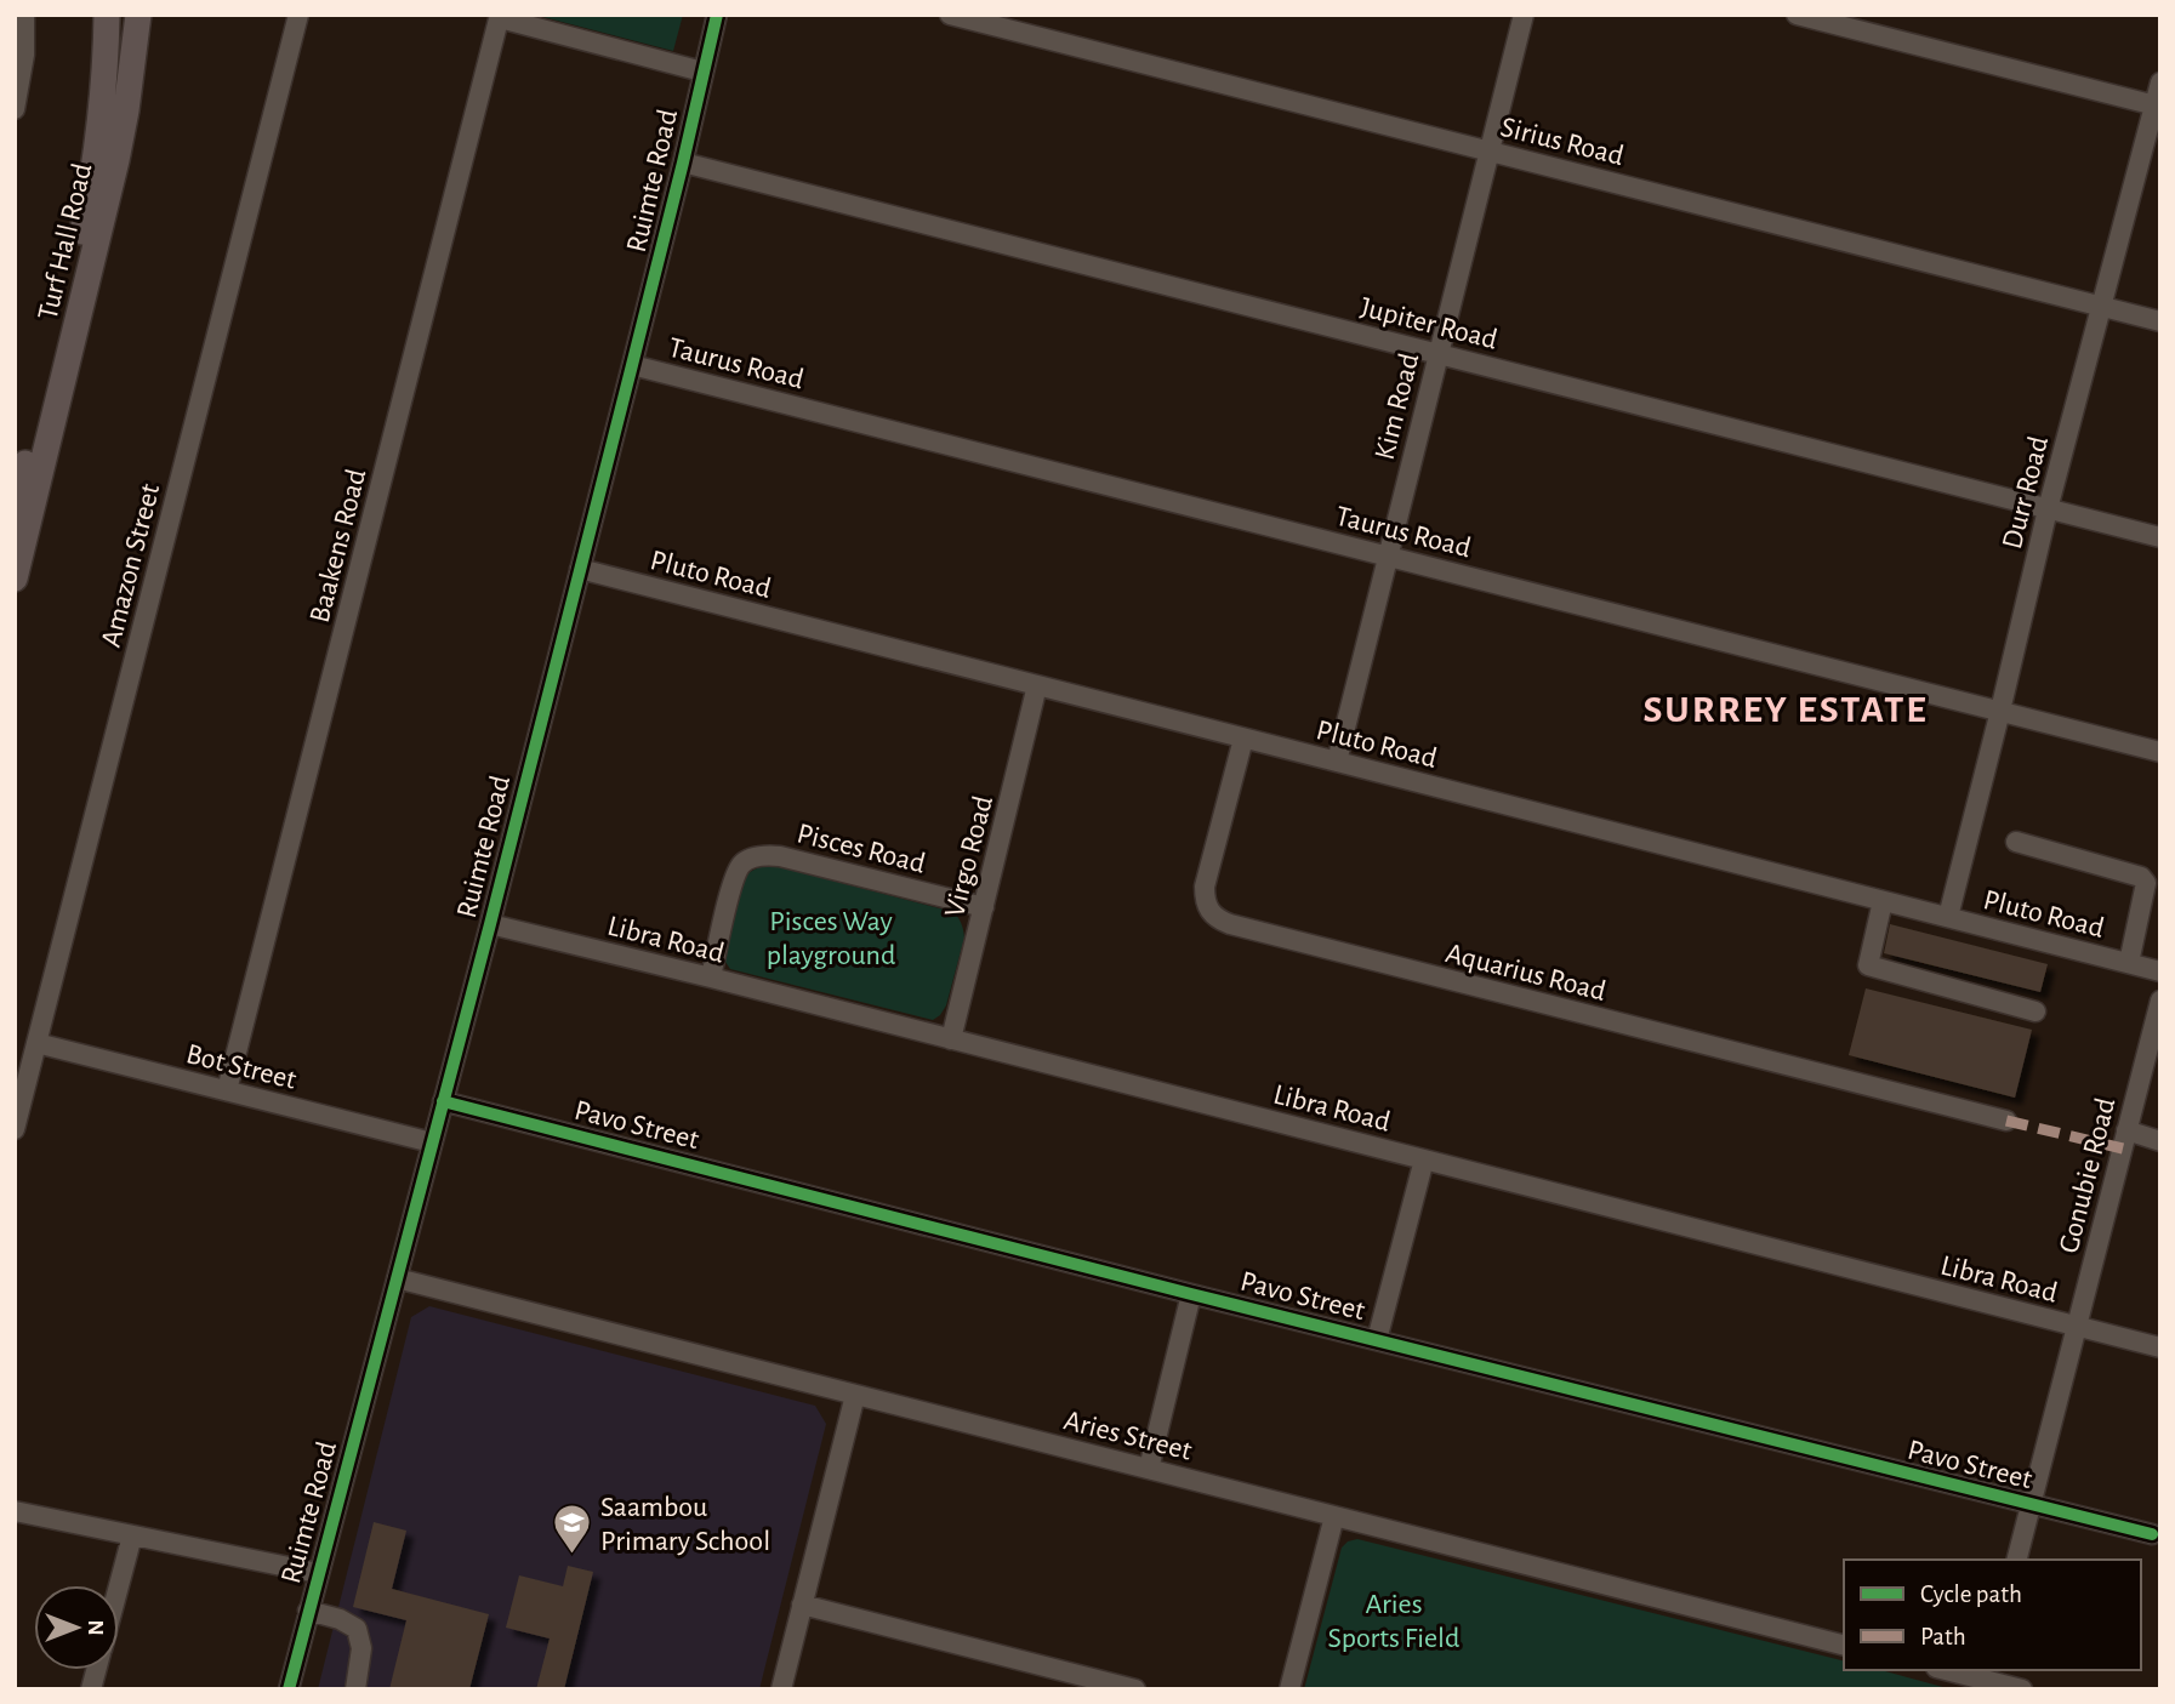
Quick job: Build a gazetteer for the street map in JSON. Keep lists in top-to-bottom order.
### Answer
{
  "streets": {
    "main road": ["Turf Hall Road"],
    "street": [
      "Sirius Road",
      "Ruimte Road",
      "Jupiter Road",
      "Taurus Road",
      "Kim Road",
      "Durr Road",
      "Baakens Road",
      "Amazon Street",
      "Pluto Road",
      "Pisces Road",
      "Virgo Road",
      "Libra Road",
      "Aquarius Road",
      "Bot Street",
      "Pavo Street",
      "Gonubie Road",
      "Aries Street"
    ]
  },
  "crossings": [
    ["Sirius Road", "Kim Road"],
    ["Sirius Road", "Durr Road"],
    ["Ruimte Road", "Jupiter Road"],
    ["Ruimte Road", "Taurus Road"],
    ["Ruimte Road", "Pluto Road"],
    ["Ruimte Road", "Libra Road"],
    ["Ruimte Road", "Bot Street"],
    ["Ruimte Road", "Pavo Street"],
    ["Ruimte Road", "Aries Street"],
    ["Jupiter Road", "Kim Road"],
    ["Jupiter Road", "Durr Road"],
    ["Taurus Road", "Kim Road"],
    ["Taurus Road", "Durr Road"],
    ["Kim Road", "Pluto Road"],
    ["Durr Road", "Pluto Road"],
    ["Baakens Road", "Bot Street"],
    ["Amazon Street", "Bot Street"],
    ["Pluto Road", "Virgo Road"],
    ["Pluto Road", "Aquarius Road"],
    ["Pisces Road", "Virgo Road"],
    ["Pisces Road", "Libra Road"],
    ["Virgo Road", "Libra Road"],
    ["Libra Road", "Gonubie Road"],
    ["Pavo Street", "Gonubie Road"]
  ],
  "districts": ["SURREY ESTATE"],
  "parks": ["Pisces Way playground", "Aries Sports Field"],
  "places": {
    "school or university": ["Saambou Primary School"]
  },
  "legend": ["Cycle path", "Path"],
  "north": "right"
}
